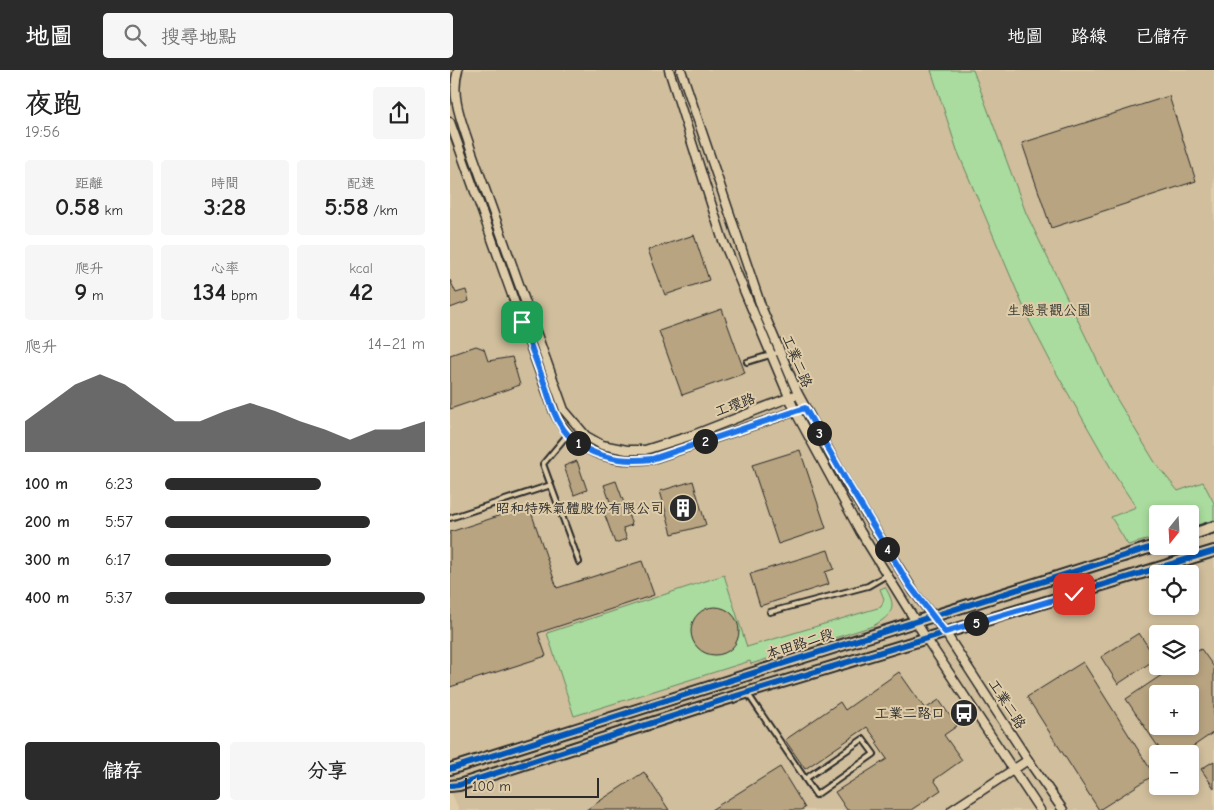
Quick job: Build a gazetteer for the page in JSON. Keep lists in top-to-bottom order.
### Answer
{
  "streets": {
    "street": ["工業二路", "工環路", "本田路二段"]
  },
  "crossings": [
    ["工業二路", "工環路"],
    ["工業二路", "本田路二段"]
  ],
  "parks": ["生態景觀公園"],
  "places": {
    "building": ["昭和特殊氣體股份有限公司"],
    "bus stop": ["工業二路口"]
  },
  "scale_bar": "100 m",
  "north": "bottom",
  "page": {
    "header": "地圖",
    "search": "搜尋地點",
    "nav": ["地圖", "路線", "已儲存"],
    "heading": ["夜跑", "19:56"],
    "stats": [
      ["距離", "0.58 km"],
      ["時間", "3:28"],
      ["配速", "5:58 /km"],
      ["爬升", "9 m"],
      ["心率", "134 bpm"],
      ["kcal", "42"]
    ],
    "chart": ["爬升", "14–21 m"],
    "pins": [
      "3",
      "2",
      "1",
      "4",
      "5"
    ],
    "list": [
      {
        "name": "100 m",
        "note": "6:23"
      },
      {
        "name": "200 m",
        "note": "5:57"
      },
      {
        "name": "300 m",
        "note": "6:17"
      },
      {
        "name": "400 m",
        "note": "5:37"
      }
    ],
    "map_buttons": ["+", "−"],
    "buttons": ["儲存", "分享"],
    "scale": "100 m"
  }
}
